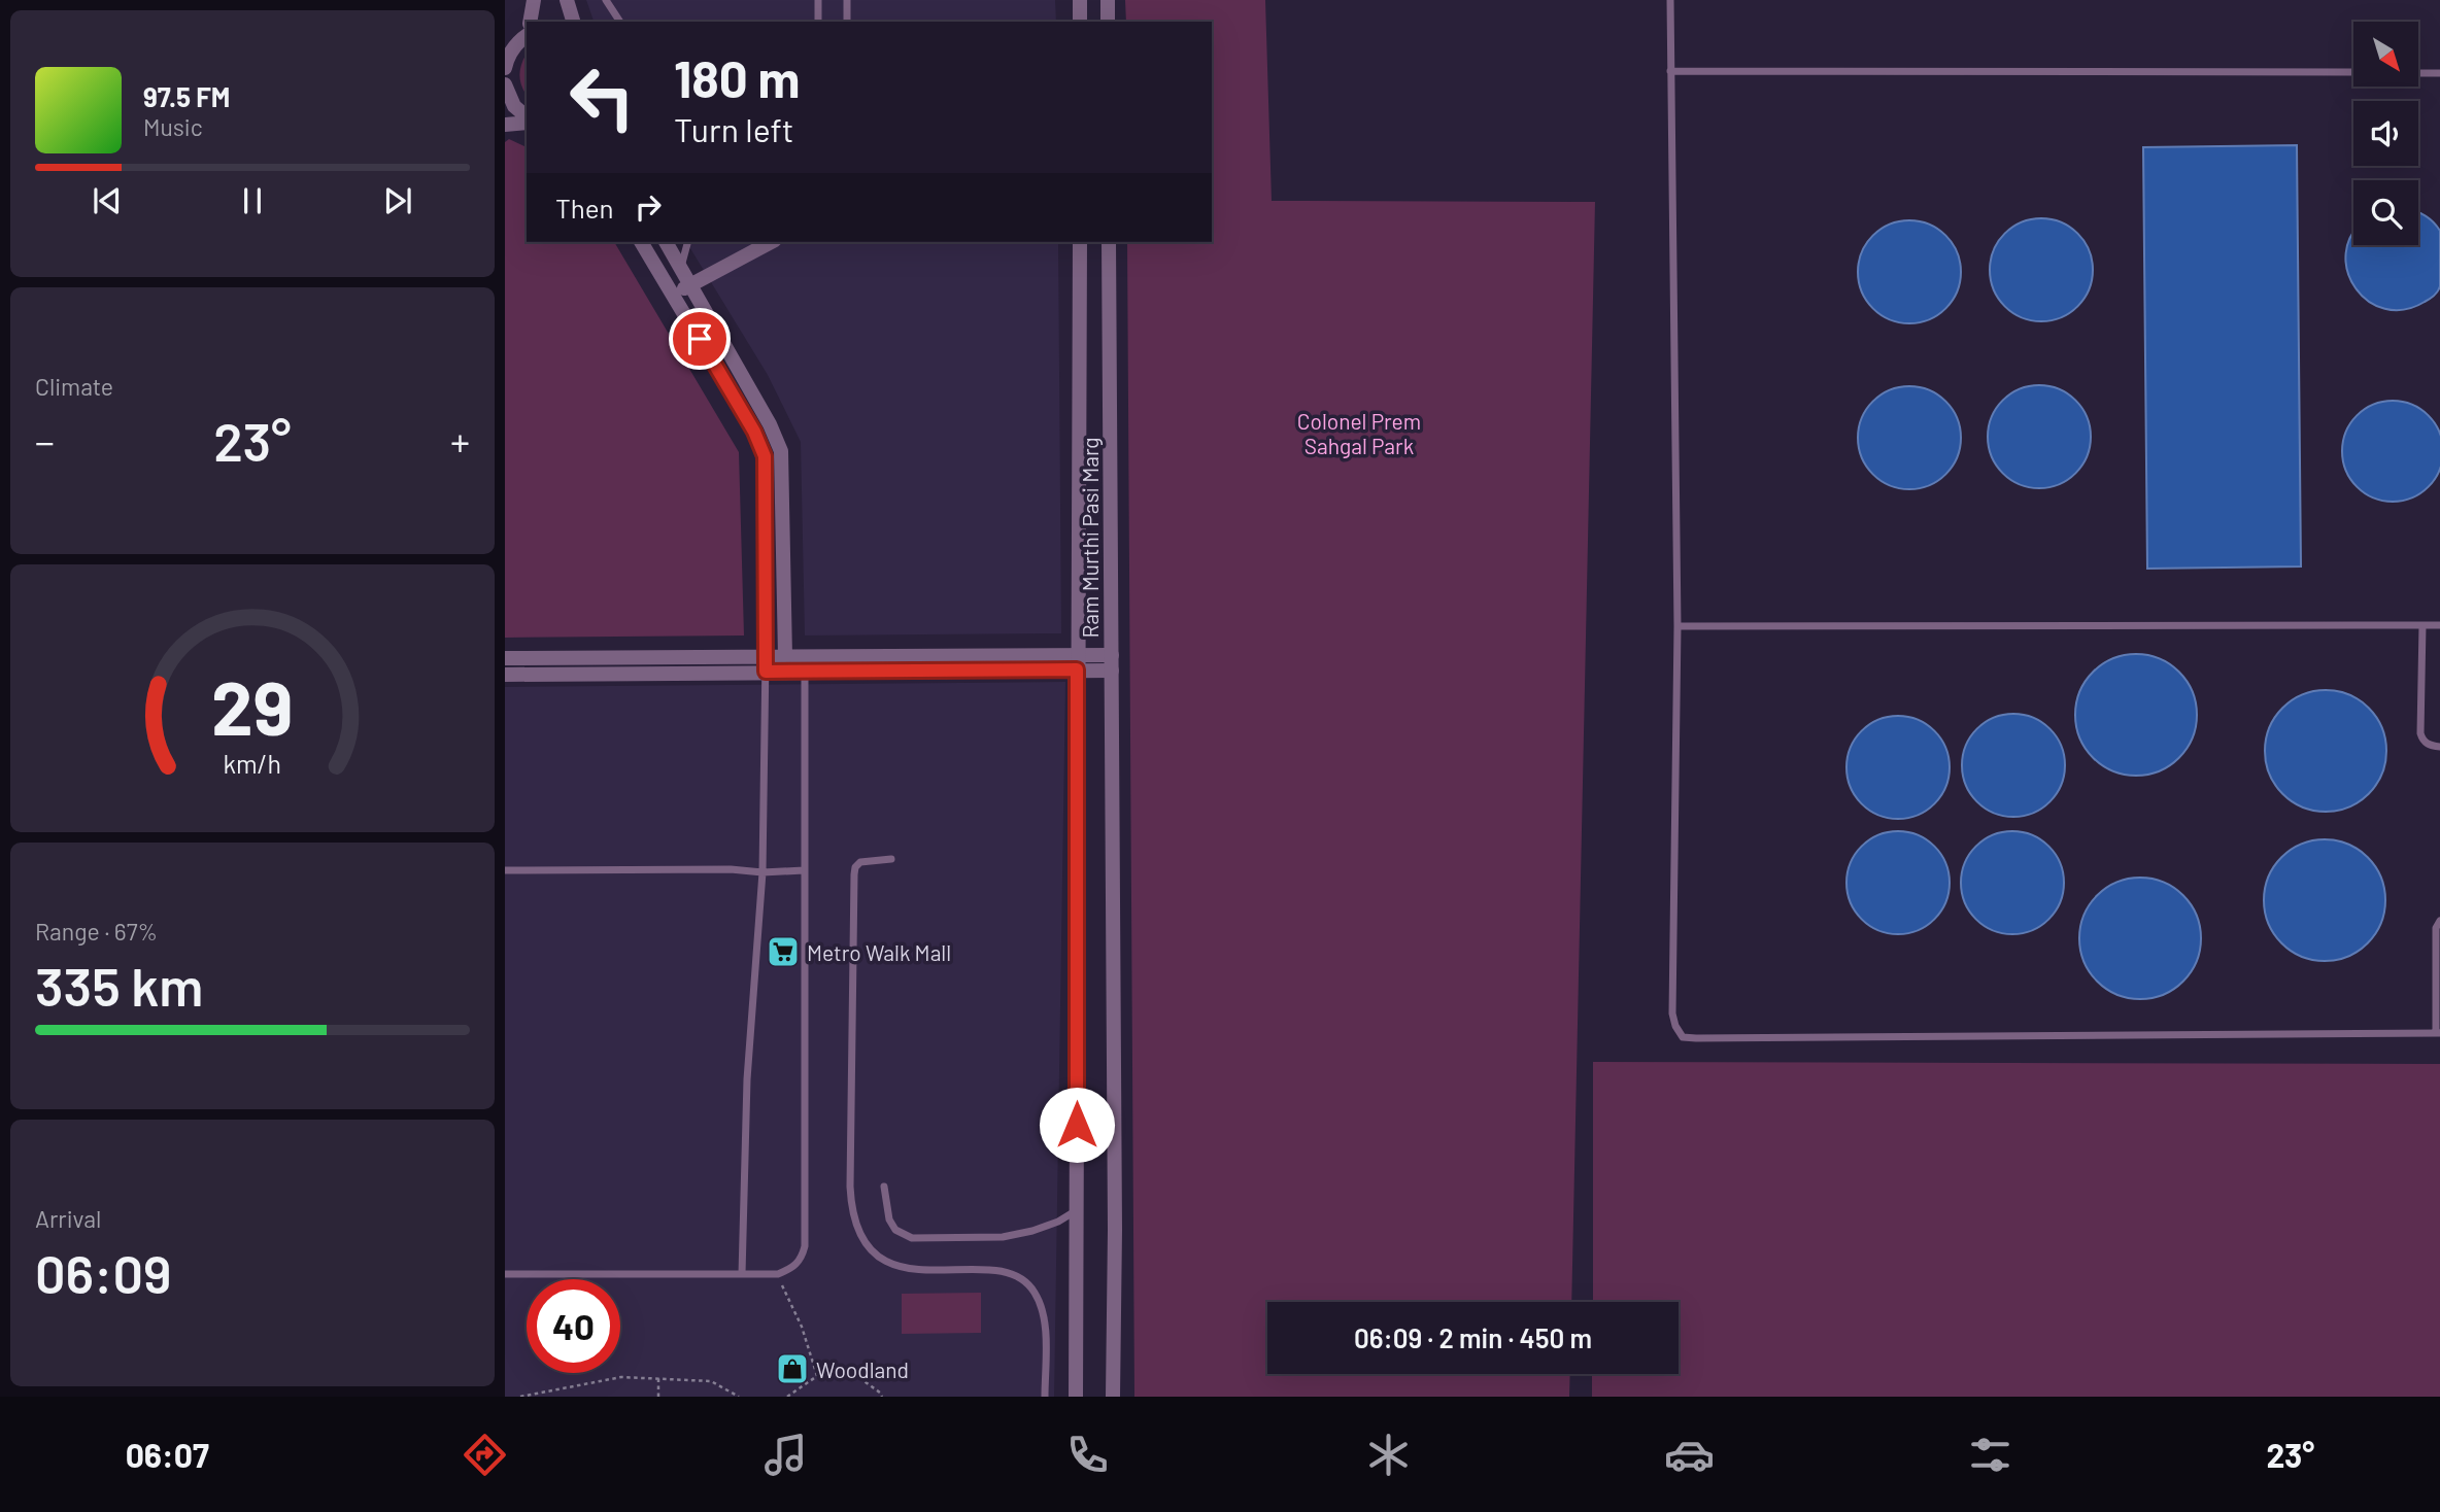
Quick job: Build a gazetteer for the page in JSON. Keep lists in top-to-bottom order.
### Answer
{
  "streets": {
    "street": ["Ram Murthi Pasi Marg"]
  },
  "parks": ["Colonel Prem Sahgal Park"],
  "places": {
    "supermarket": ["Metro Walk Mall"],
    "shop": ["Woodland"]
  },
  "north": "bottom right",
  "page": {
    "turn": ["180 m", "Turn left"],
    "song": ["97.5 FM", "Music"],
    "then": "Then",
    "tile": [
      "Climate",
      ["Range · 67%", "335 km"],
      ["Arrival", "06:09"]
    ],
    "heat": ["−", "23°", "+"],
    "limit": "40",
    "trip": "06:09 · 2 min · 450 m",
    "tabs": ["06:07", "23°"],
    "gauge": ["29", "km/h"]
  }
}
